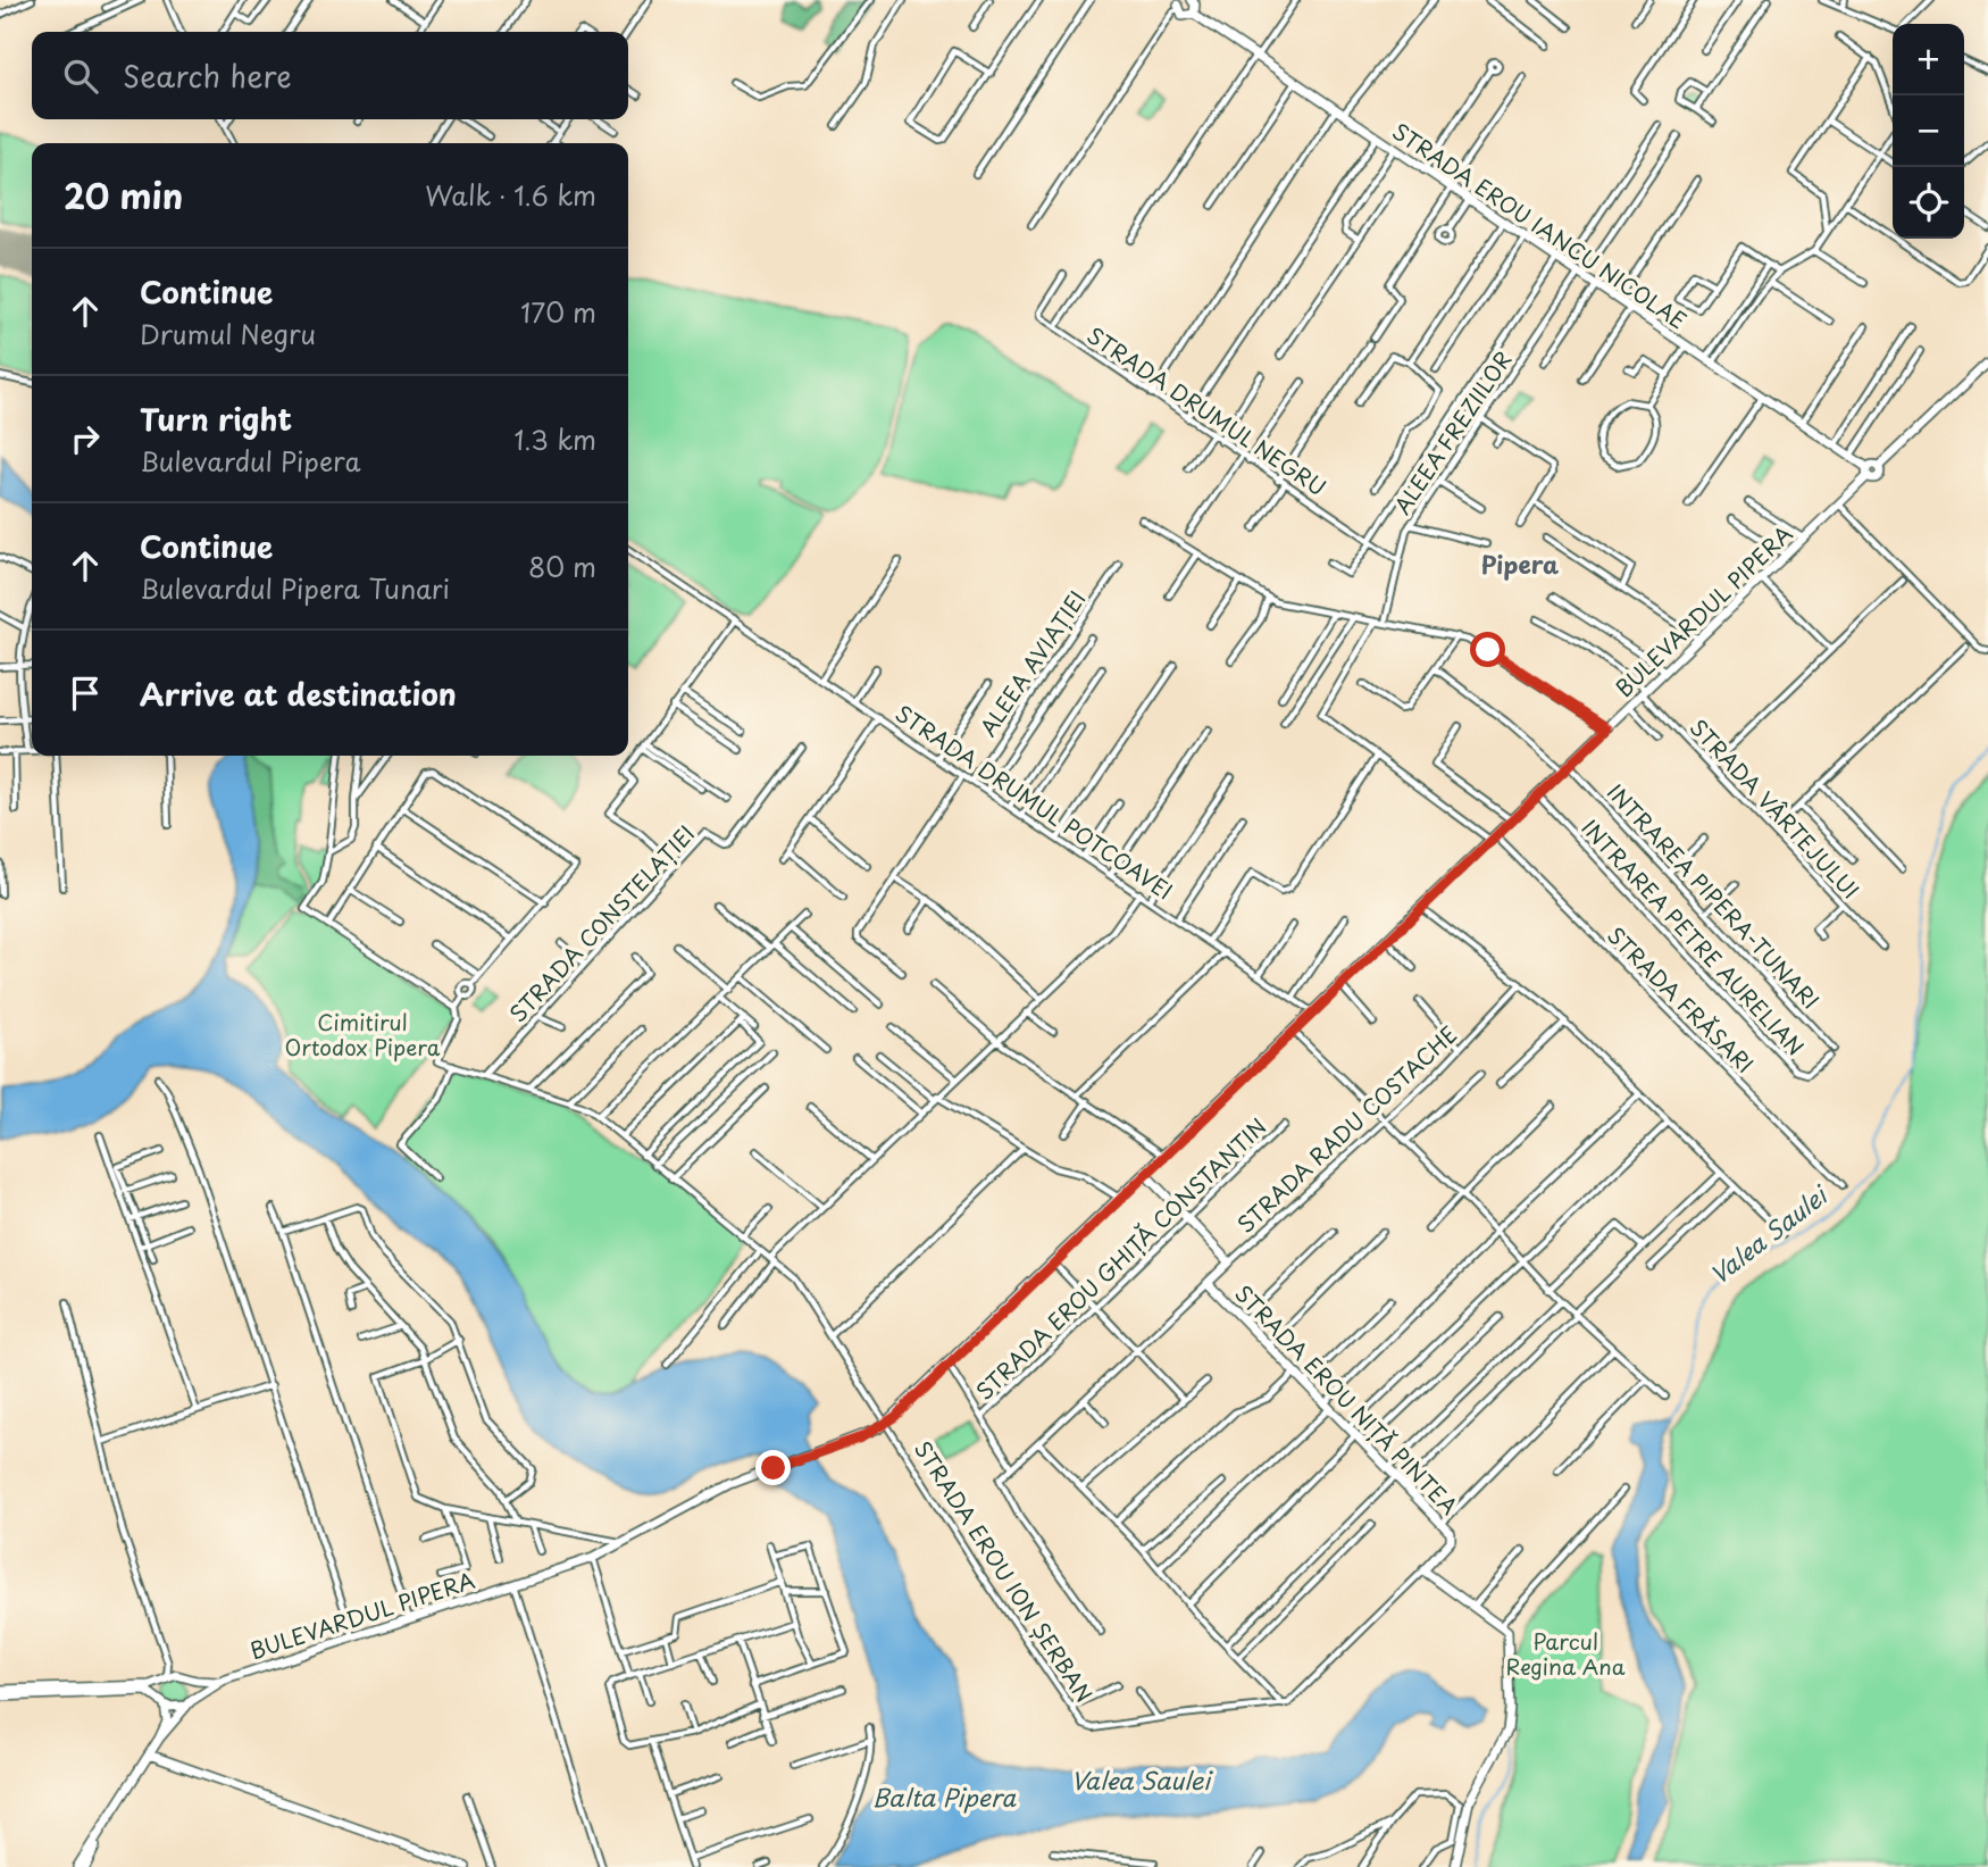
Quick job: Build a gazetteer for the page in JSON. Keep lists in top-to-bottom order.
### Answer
{
  "streets": {
    "main road": ["STRADA EROU IANCU NICOLAE", "BULEVARDUL PIPERA", "STRADA EROU NIȚĂ PINTEA"],
    "street": [
      "STRADA DRUMUL NEGRU",
      "ALEEA FREZIILOR",
      "ALEEA AVIAȚIEI",
      "STRADA DRUMUL POTCOAVEI",
      "STRADA VÂRTEJULUI",
      "INTRAREA PIPERA-TUNARI",
      "STRADA CONSTELAȚIEI",
      "INTRAREA PETRE AURELIAN",
      "STRADA FRĂSARI",
      "STRADA RADU COSTACHE",
      "STRADA EROU GHIȚĂ CONSTANTIN",
      "STRADA EROU ION ȘERBAN"
    ]
  },
  "crossings": [
    ["STRADA EROU IANCU NICOLAE", "ALEEA FREZIILOR"],
    ["STRADA EROU IANCU NICOLAE", "BULEVARDUL PIPERA"],
    ["STRADA DRUMUL NEGRU", "ALEEA FREZIILOR"],
    ["BULEVARDUL PIPERA", "STRADA DRUMUL POTCOAVEI"],
    ["BULEVARDUL PIPERA", "STRADA VÂRTEJULUI"],
    ["BULEVARDUL PIPERA", "INTRAREA PIPERA-TUNARI"],
    ["BULEVARDUL PIPERA", "INTRAREA PETRE AURELIAN"],
    ["BULEVARDUL PIPERA", "STRADA FRĂSARI"],
    ["BULEVARDUL PIPERA", "STRADA EROU NIȚĂ PINTEA"],
    ["BULEVARDUL PIPERA", "STRADA EROU ION ȘERBAN"],
    ["ALEEA AVIAȚIEI", "STRADA DRUMUL POTCOAVEI"],
    ["STRADA CONSTELAȚIEI", "STRADA EROU ION ȘERBAN"],
    ["STRADA RADU COSTACHE", "STRADA EROU NIȚĂ PINTEA"],
    ["STRADA EROU GHIȚĂ CONSTANTIN", "STRADA EROU NIȚĂ PINTEA"]
  ],
  "districts": ["Pipera"],
  "water": ["Valea Saulei", "Balta Pipera"],
  "parks": ["Cimitirul Ortodox Pipera", "Parcul Regina Ana"],
  "page": {
    "map_buttons": ["+", "−"],
    "search": "Search here",
    "heading": ["20 min", "Walk · 1.6 km"],
    "list": [
      ["Continue", "Drumul Negru", "170 m"],
      ["Turn right", "Bulevardul Pipera", "1.3 km"],
      ["Continue", "Bulevardul Pipera Tunari", "80 m"],
      "Arrive at destination"
    ]
  }
}
